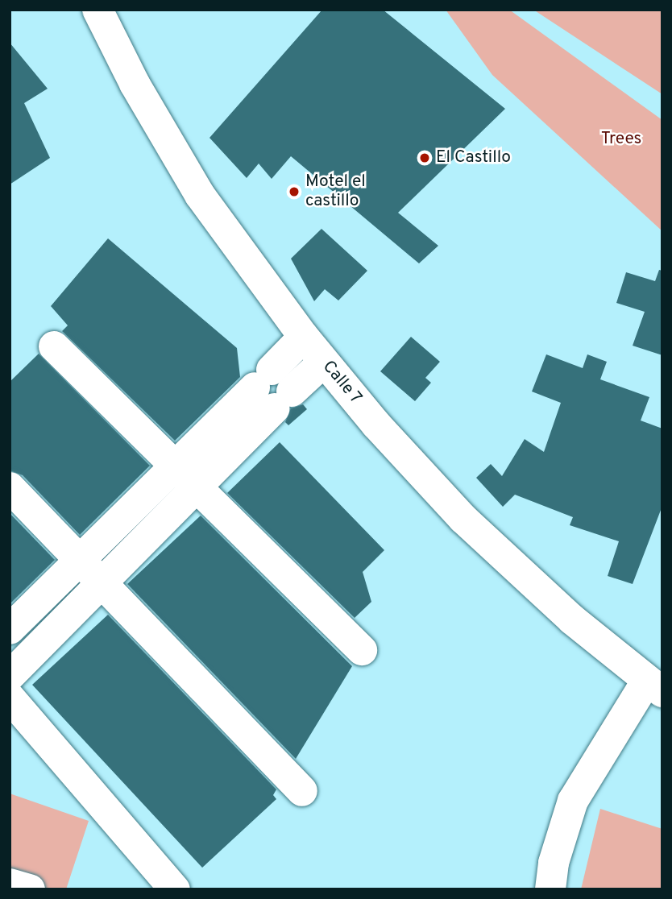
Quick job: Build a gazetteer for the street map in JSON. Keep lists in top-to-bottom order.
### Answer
{
  "streets": {
    "street": ["Calle 7"]
  },
  "parks": ["Trees"],
  "places": ["El Castillo", "Motel el castillo"]
}
